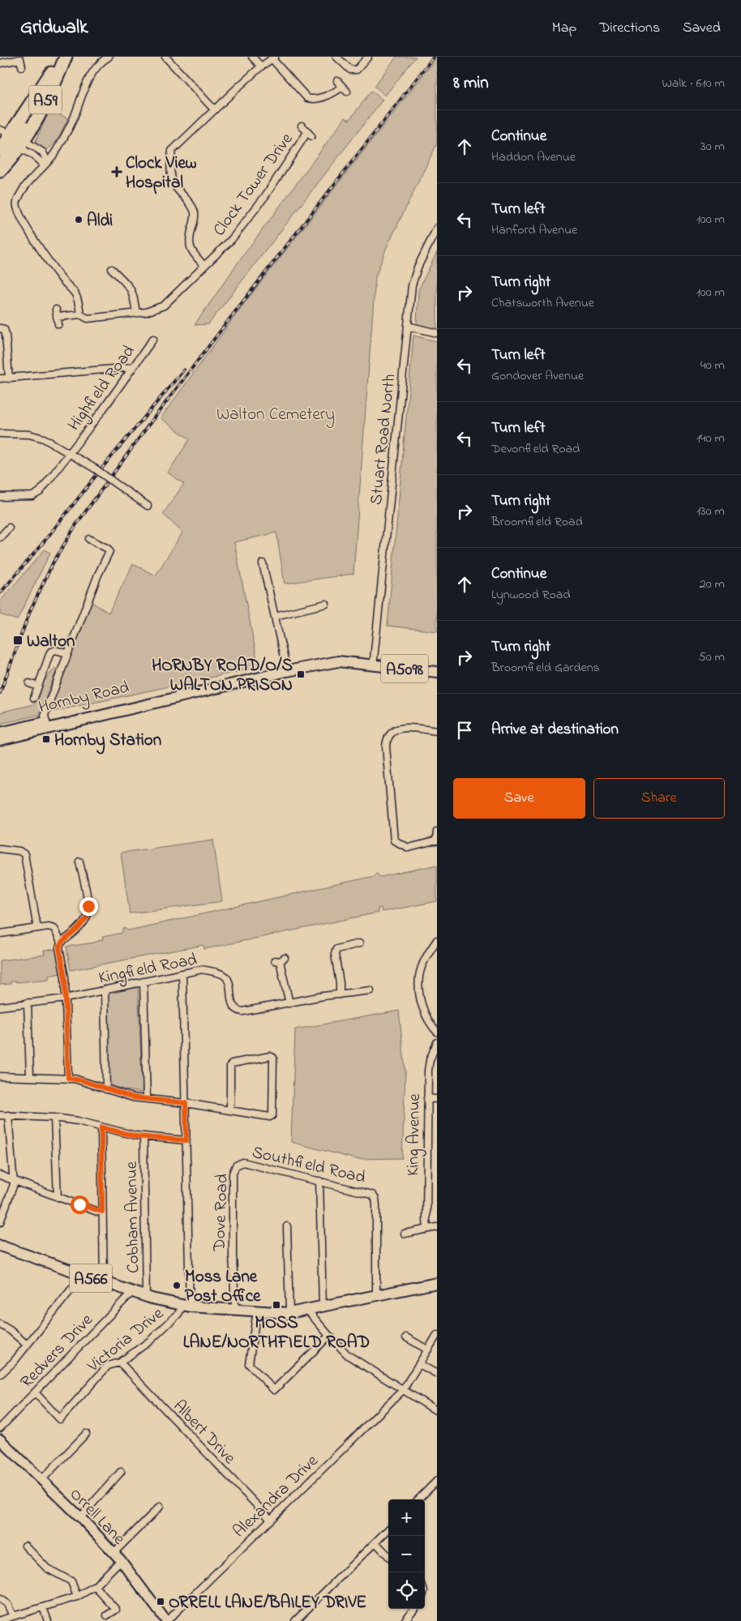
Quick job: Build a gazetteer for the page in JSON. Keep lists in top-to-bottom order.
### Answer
{
  "streets": {
    "highway": ["A59"],
    "main road": ["A5098", "Hornby Road", "A566"],
    "street": [
      "Clock Tower Drive",
      "Highfield Road",
      "Stuart Road North",
      "Kingfield Road",
      "King Avenue",
      "Southfield Road",
      "Dove Road",
      "Cobham Avenue",
      "Victoria Drive",
      "Redvers Drive",
      "Albert Drive",
      "Alexandra Drive",
      "Orrell Lane"
    ]
  },
  "crossings": [
    ["Stuart Road North", "Hornby Road"],
    ["Southfield Road", "Dove Road"],
    ["Southfield Road", "A566"],
    ["Dove Road", "A566"],
    ["Cobham Avenue", "A566"],
    ["A566", "Victoria Drive"],
    ["A566", "Redvers Drive"],
    ["Victoria Drive", "Redvers Drive"],
    ["Victoria Drive", "Albert Drive"],
    ["Albert Drive", "Alexandra Drive"],
    ["Alexandra Drive", "Orrell Lane"]
  ],
  "parks": ["Walton Cemetery"],
  "places": {
    "health": ["Clock View Hospital"],
    "other": ["Aldi", "Moss Lane Post Office"],
    "transit": [
      "Walton",
      "HORNBY ROAD/O/S WALTON PRISON",
      "Hornby Station",
      "MOSS LANE/NORTHFIELD ROAD",
      "ORRELL LANE/BAILEY DRIVE"
    ]
  },
  "page": {
    "header": "Gridwalk",
    "nav": ["Map", "Directions", "Saved"],
    "heading": ["8 min", "Walk · 610 m"],
    "list": [
      ["Continue", "Haddon Avenue", "30 m"],
      ["Turn left", "Hanford Avenue", "100 m"],
      ["Turn right", "Chatsworth Avenue", "100 m"],
      ["Turn left", "Gondover Avenue", "40 m"],
      ["Turn left", "Devonfield Road", "140 m"],
      ["Turn right", "Broomfield Road", "130 m"],
      ["Continue", "Lynwood Road", "20 m"],
      ["Turn right", "Broomfield Gardens", "50 m"],
      "Arrive at destination"
    ],
    "buttons": ["Save", "Share"],
    "map_buttons": ["+", "−"]
  }
}
